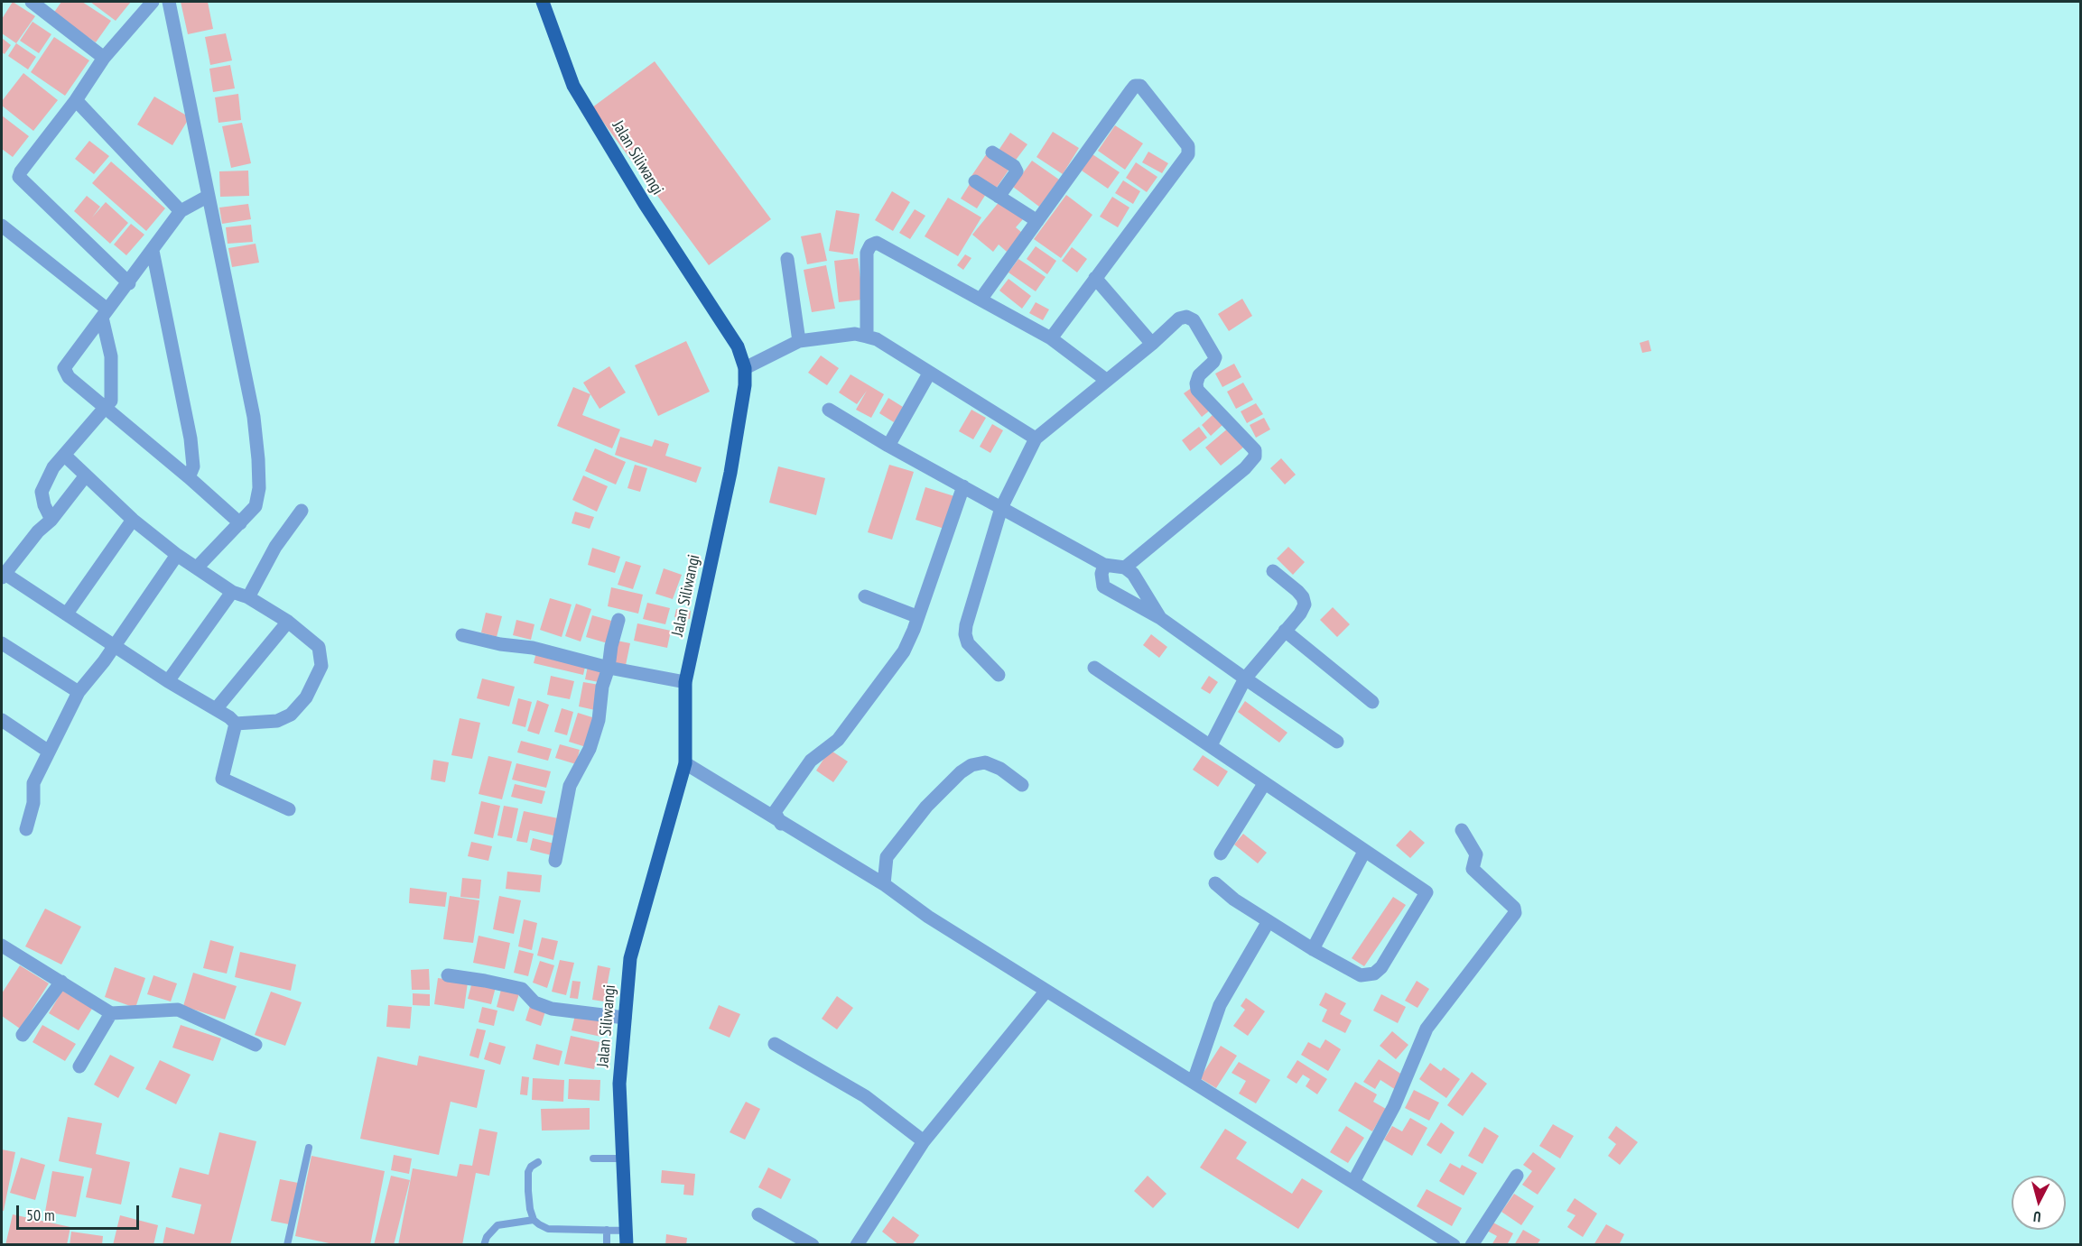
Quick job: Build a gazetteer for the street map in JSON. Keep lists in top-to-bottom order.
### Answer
{
  "streets": {
    "main road": ["Jalan Siliwangi"]
  },
  "scale_bar": "50 m",
  "north": "bottom"
}
